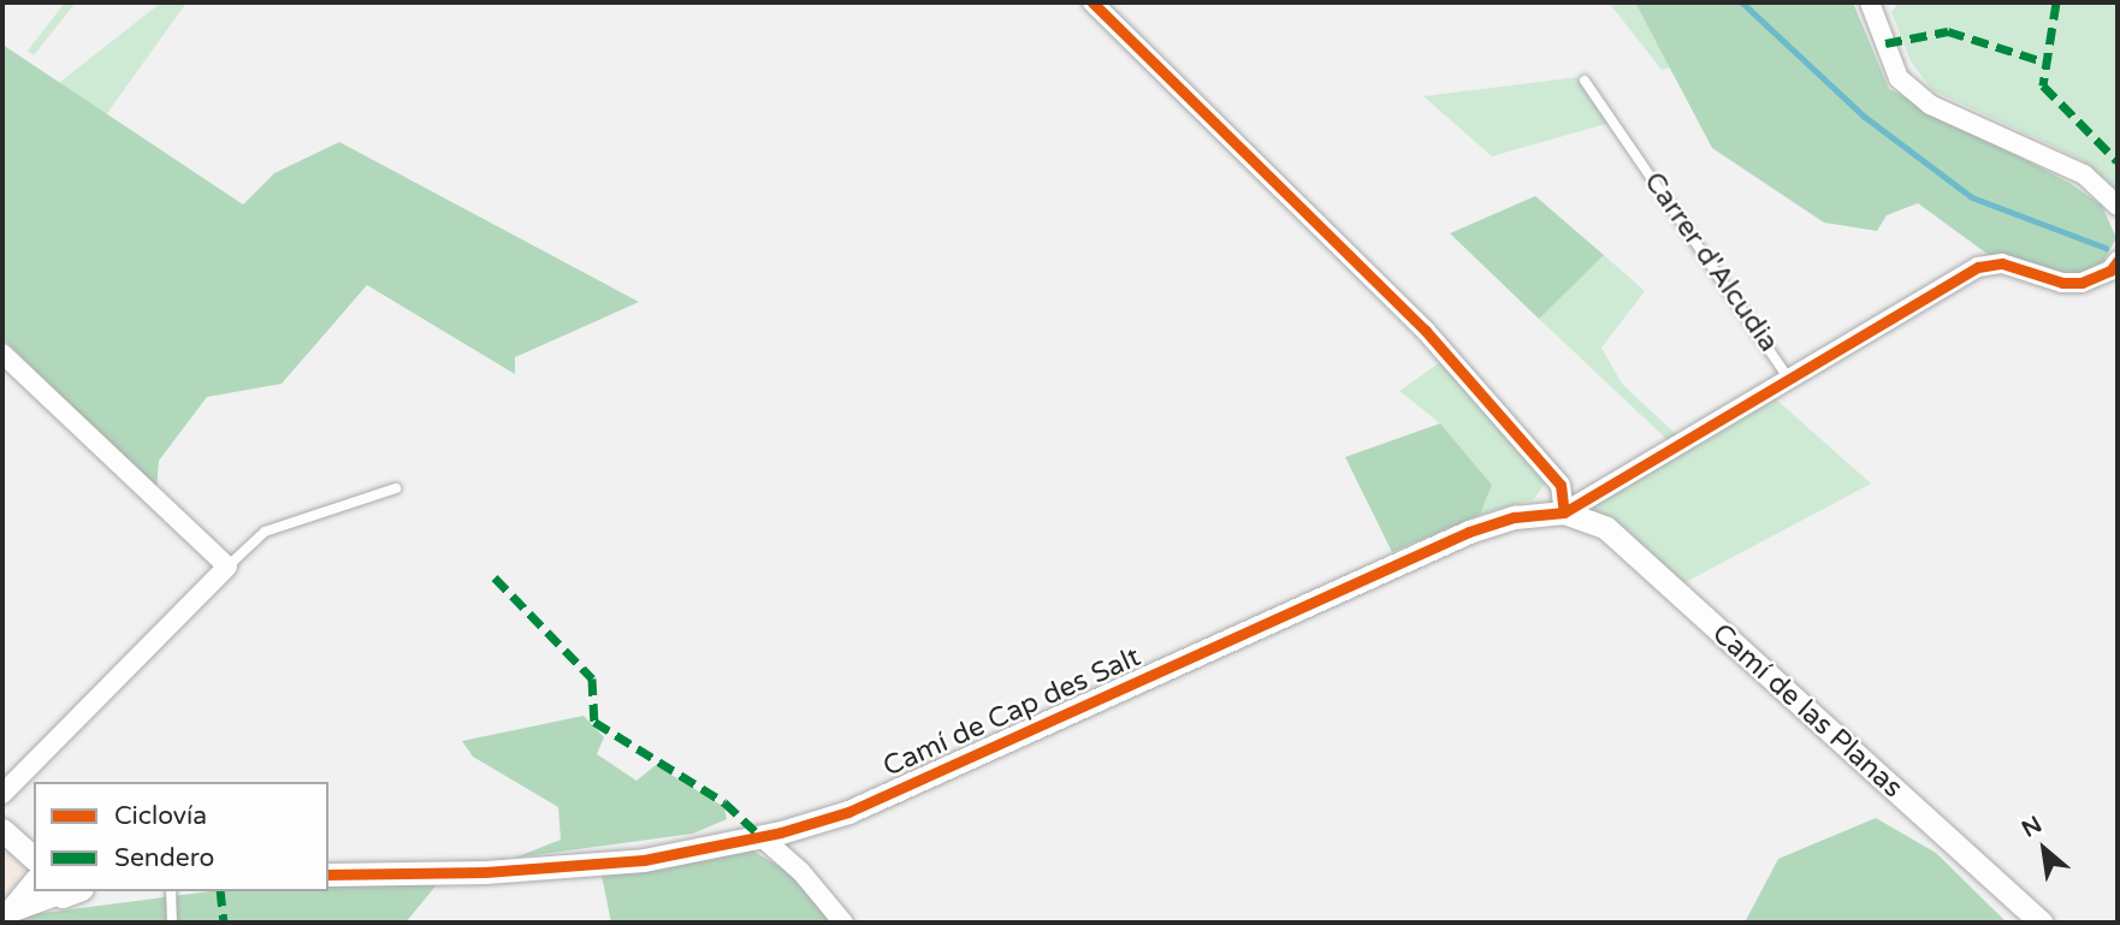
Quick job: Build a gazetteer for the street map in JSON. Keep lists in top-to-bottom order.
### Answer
{
  "streets": {
    "street": ["Carrer d'Alcudia", "Camí de las Planas", "Camí de Cap des Salt"]
  },
  "crossings": [
    ["Carrer d'Alcudia", "Camí de Cap des Salt"],
    ["Camí de las Planas", "Camí de Cap des Salt"]
  ],
  "legend": ["Ciclovía", "Sendero"],
  "north": "top left"
}
